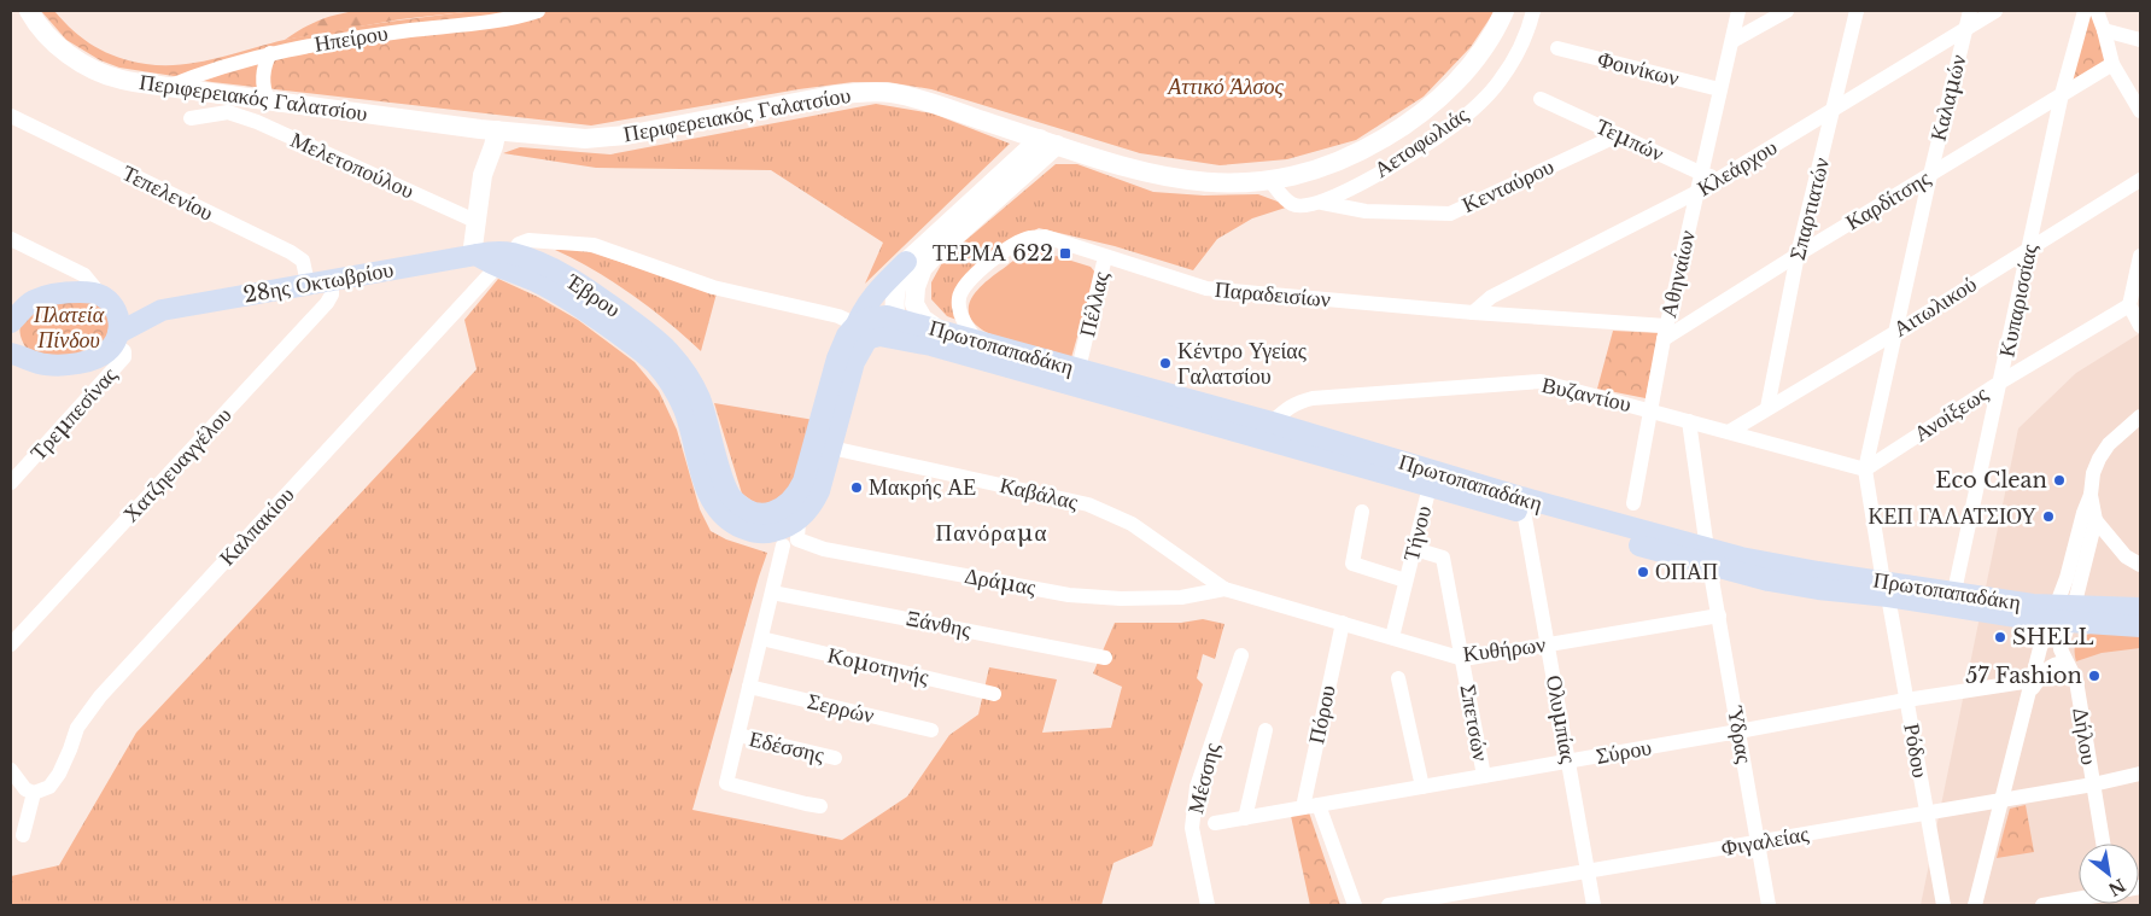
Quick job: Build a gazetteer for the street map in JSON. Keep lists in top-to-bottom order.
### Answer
{
  "streets": {
    "main road": ["28ης Οκτωβρίου", "Έβρου", "Πρωτοπαπαδάκη"],
    "street": [
      "Ηπείρου",
      "Φοινίκων",
      "Περιφερειακός Γαλατσίου",
      "Καλαμών",
      "Τεμπών",
      "Αετοφωλιάς",
      "Μελετοπούλου",
      "Κλεάρχου",
      "Κενταύρου",
      "Τεπελενίου",
      "Καρδίτσης",
      "Σπαρτιατών",
      "Αθηναίων",
      "Παραδεισίων",
      "Κυπαρισσίας",
      "Πέλλας",
      "Αιτωλικού",
      "Βυζαντίου",
      "Τρεμπεσίνας",
      "Ανοίξεως",
      "Χατζηευαγγέλου",
      "Καβάλας",
      "Καλπακίου",
      "Τήνου",
      "Δράμας",
      "Ξάνθης",
      "Κυθήρων",
      "Κομοτηνής",
      "Σερρών",
      "Πόρου",
      "Ολυμπίας",
      "Σπετσών",
      "Ύδρας",
      "Δήλου",
      "Εδέσσης",
      "Ρόδου",
      "Σύρου",
      "Μέσσης",
      "Φιγαλείας"
    ]
  },
  "crossings": [
    ["Ηπείρου", "Περιφερειακός Γαλατσίου"],
    ["Φοινίκων", "Αθηναίων"],
    ["Περιφερειακός Γαλατσίου", "Αετοφωλιάς"],
    ["Καλαμών", "Κλεάρχου"],
    ["Καλαμών", "Καρδίτσης"],
    ["Καλαμών", "Αιτωλικού"],
    ["Καλαμών", "Βυζαντίου"],
    ["Καλαμών", "Ανοίξεως"],
    ["Καλαμών", "Ρόδου"],
    ["Τεμπών", "Κλεάρχου"],
    ["Τεμπών", "Κενταύρου"],
    ["Τεμπών", "Αθηναίων"],
    ["Αετοφωλιάς", "Κενταύρου"],
    ["Μελετοπούλου", "28ης Οκτωβρίου"],
    ["Μελετοπούλου", "Έβρου"],
    ["Μελετοπούλου", "Καλπακίου"],
    ["Κλεάρχου", "Σπαρτιατών"],
    ["Κλεάρχου", "Αθηναίων"],
    ["Κλεάρχου", "Παραδεισίων"],
    ["Τεπελενίου", "28ης Οκτωβρίου"],
    ["Καρδίτσης", "Σπαρτιατών"],
    ["Καρδίτσης", "Αθηναίων"],
    ["Καρδίτσης", "Παραδεισίων"],
    ["Καρδίτσης", "Κυπαρισσίας"],
    ["Σπαρτιατών", "Αιτωλικού"],
    ["Αθηναίων", "Παραδεισίων"],
    ["Αθηναίων", "Βυζαντίου"],
    ["28ης Οκτωβρίου", "Έβρου"],
    ["28ης Οκτωβρίου", "Τρεμπεσίνας"],
    ["28ης Οκτωβρίου", "Χατζηευαγγέλου"],
    ["28ης Οκτωβρίου", "Καλπακίου"],
    ["Παραδεισίων", "Πέλλας"],
    ["Παραδεισίων", "Πρωτοπαπαδάκη"],
    ["Έβρου", "Καλπακίου"],
    ["Κυπαρισσίας", "Αιτωλικού"],
    ["Κυπαρισσίας", "Πρωτοπαπαδάκη"],
    ["Κυπαρισσίας", "Ανοίξεως"],
    ["Πέλλας", "Πρωτοπαπαδάκη"],
    ["Αιτωλικού", "Βυζαντίου"],
    ["Πρωτοπαπαδάκη", "Βυζαντίου"],
    ["Πρωτοπαπαδάκη", "Τήνου"],
    ["Πρωτοπαπαδάκη", "Ολυμπίας"],
    ["Πρωτοπαπαδάκη", "Ύδρας"],
    ["Πρωτοπαπαδάκη", "Δήλου"],
    ["Πρωτοπαπαδάκη", "Ρόδου"],
    ["Βυζαντίου", "Ανοίξεως"],
    ["Βυζαντίου", "Ύδρας"],
    ["Βυζαντίου", "Ρόδου"],
    ["Ανοίξεως", "Ρόδου"],
    ["Καβάλας", "Δράμας"],
    ["Καβάλας", "Κυθήρων"],
    ["Τήνου", "Κυθήρων"],
    ["Τήνου", "Σπετσών"],
    ["Δράμας", "Κυθήρων"],
    ["Κυθήρων", "Πόρου"],
    ["Κυθήρων", "Ολυμπίας"],
    ["Κυθήρων", "Σπετσών"],
    ["Κυθήρων", "Ύδρας"],
    ["Πόρου", "Σύρου"],
    ["Ολυμπίας", "Σύρου"],
    ["Ολυμπίας", "Φιγαλείας"],
    ["Σπετσών", "Σύρου"],
    ["Ύδρας", "Σύρου"],
    ["Ύδρας", "Φιγαλείας"],
    ["Δήλου", "Φιγαλείας"],
    ["Ρόδου", "Σύρου"],
    ["Ρόδου", "Φιγαλείας"]
  ],
  "districts": ["Πανόραμα"],
  "parks": ["Αττικό Άλσος", "Πλατεία Πίνδου"],
  "places": {
    "transit": ["ΤΕΡΜΑ 622"],
    "other": [
      "Κέντρο Υγείας Γαλατσίου",
      "Eco Clean",
      "Μακρής ΑΕ",
      "ΚΕΠ ΓΑΛΑΤΣΙΟΥ",
      "ΟΠΑΠ",
      "SHELL",
      "57 Fashion"
    ]
  },
  "north": "bottom right"
}
